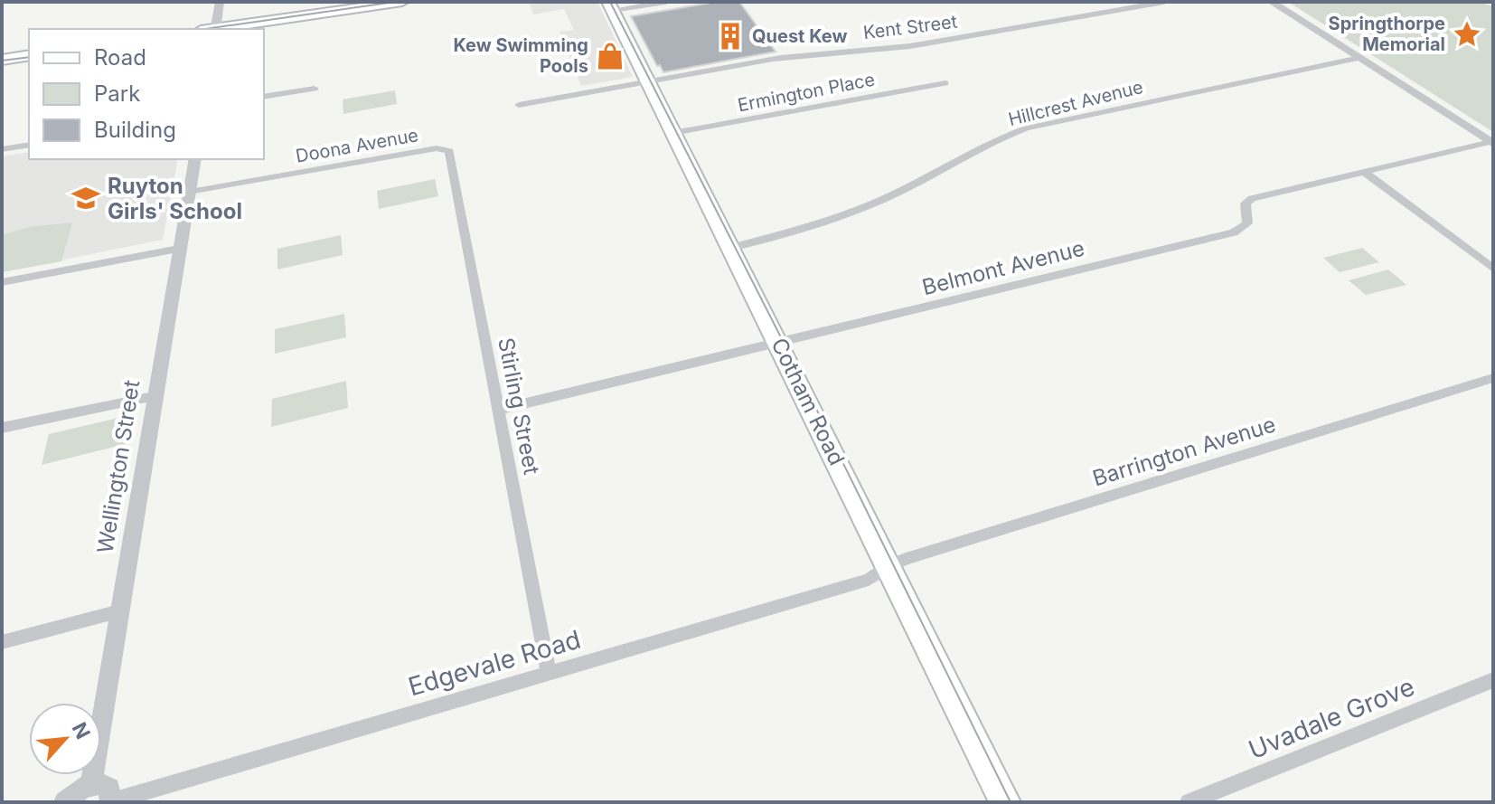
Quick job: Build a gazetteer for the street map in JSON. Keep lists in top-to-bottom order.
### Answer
{
  "streets": {
    "main road": ["Cotham Road"],
    "street": [
      "Kent Street",
      "Ermington Place",
      "Hillcrest Avenue",
      "Doona Avenue",
      "Belmont Avenue",
      "Stirling Street",
      "Barrington Avenue",
      "Wellington Street",
      "Edgevale Road",
      "Uvadale Grove"
    ]
  },
  "crossings": [
    ["Kent Street", "Cotham Road"],
    ["Ermington Place", "Cotham Road"],
    ["Hillcrest Avenue", "Cotham Road"],
    ["Doona Avenue", "Stirling Street"],
    ["Doona Avenue", "Wellington Street"],
    ["Belmont Avenue", "Cotham Road"],
    ["Belmont Avenue", "Stirling Street"],
    ["Cotham Road", "Barrington Avenue"],
    ["Cotham Road", "Edgevale Road"],
    ["Stirling Street", "Edgevale Road"],
    ["Barrington Avenue", "Edgevale Road"]
  ],
  "places": {
    "place": ["Springthorpe Memorial"],
    "building": ["Quest Kew"],
    "shop": ["Kew Swimming Pools"],
    "school or university": ["Ruyton Girls' School"]
  },
  "legend": ["Road", "Park", "Building"],
  "north": "top right"
}
